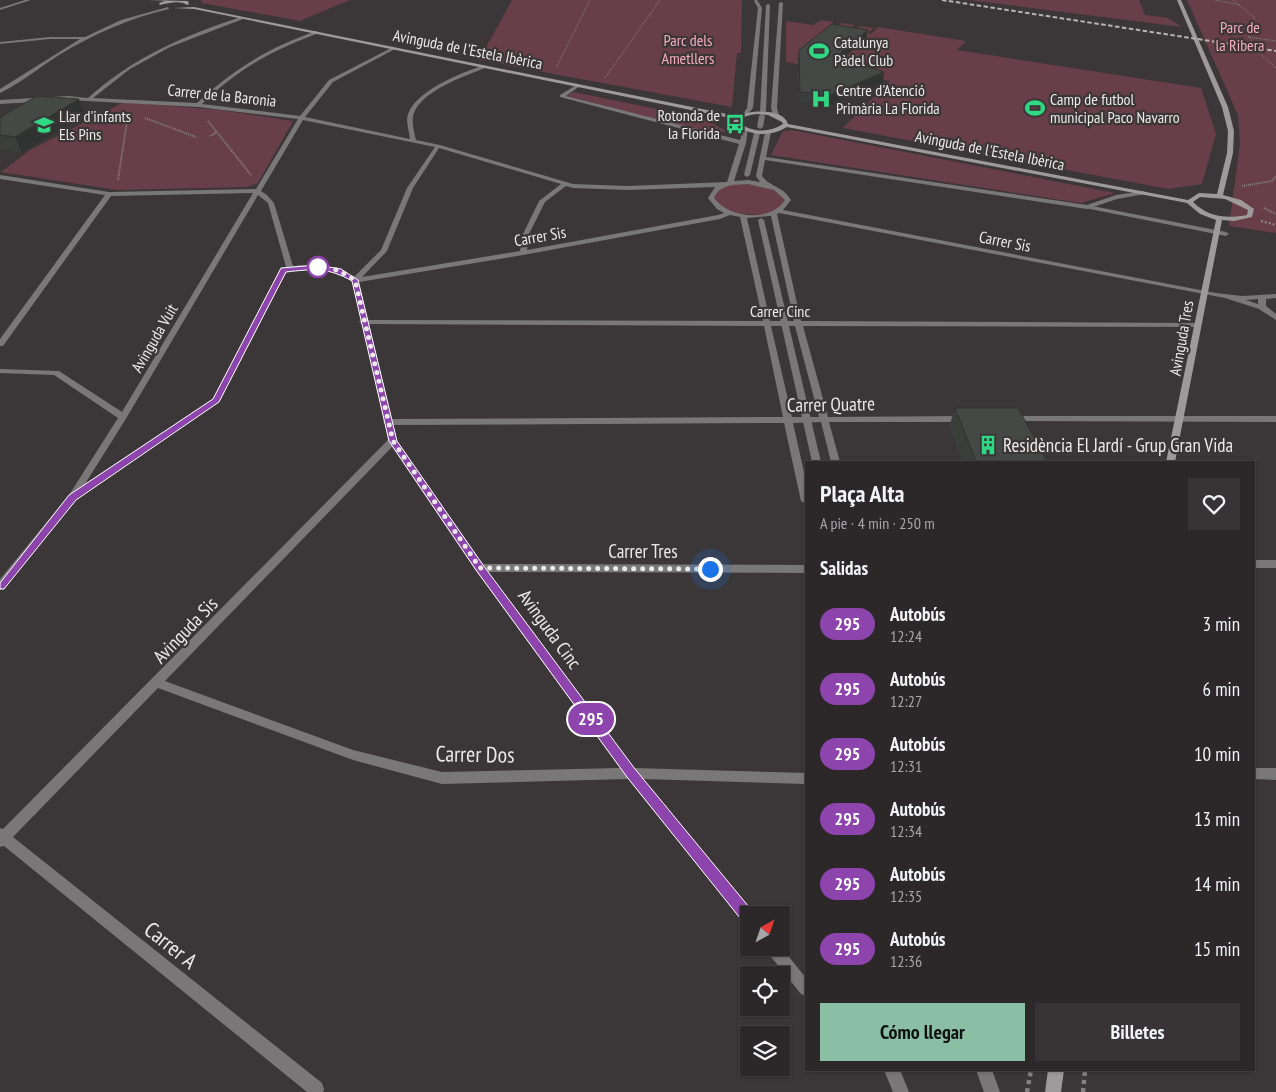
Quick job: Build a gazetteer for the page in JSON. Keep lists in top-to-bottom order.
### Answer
{
  "streets": {
    "main road": ["Avinguda de l'Estela Ibèrica", "Avinguda Tres"],
    "street": [
      "Carrer de la Baronia",
      "Carrer Sis",
      "Carrer Cinc",
      "Avinguda Vuit",
      "Carrer Quatre",
      "Carrer Tres",
      "Avinguda Cinc",
      "Avinguda Sis",
      "Carrer Dos",
      "Carrer A"
    ]
  },
  "crossings": [
    ["Avinguda de l'Estela Ibèrica", "Avinguda Vuit"],
    ["Carrer de la Baronia", "Avinguda Vuit"],
    ["Carrer Sis", "Avinguda Tres"],
    ["Carrer Sis", "Avinguda Cinc"],
    ["Carrer Cinc", "Avinguda Tres"],
    ["Carrer Cinc", "Avinguda Cinc"],
    ["Carrer Quatre", "Avinguda Cinc"],
    ["Carrer Tres", "Avinguda Cinc"],
    ["Avinguda Cinc", "Avinguda Sis"],
    ["Avinguda Cinc", "Carrer Dos"],
    ["Avinguda Sis", "Carrer Dos"],
    ["Avinguda Sis", "Carrer A"]
  ],
  "parks": ["Parc de la Ribera", "Parc dels Ametllers"],
  "places": {
    "sports": ["Catalunya Pàdel Club", "Camp de futbol municipal Paco Navarro"],
    "hospital": ["Centre d'Atenció Primària La Florida"],
    "bus stop": ["Rotonda de la Florida"],
    "school or university": ["Llar d'infants Els Pins"],
    "building": ["Residència El Jardí - Grup Gran Vida"]
  },
  "lines": ["bus line 295"],
  "north": "top right",
  "page": {
    "on_map": "295",
    "heading": [
      ["Plaça Alta", "A pie · 4 min · 250 m"],
      "Salidas"
    ],
    "list": [
      {
        "mark": "295",
        "name": "Autobús",
        "note": "12:24",
        "value": "3 min"
      },
      {
        "mark": "295",
        "name": "Autobús",
        "note": "12:27",
        "value": "6 min"
      },
      {
        "mark": "295",
        "name": "Autobús",
        "note": "12:31",
        "value": "10 min"
      },
      {
        "mark": "295",
        "name": "Autobús",
        "note": "12:34",
        "value": "13 min"
      },
      {
        "mark": "295",
        "name": "Autobús",
        "note": "12:35",
        "value": "14 min"
      },
      {
        "mark": "295",
        "name": "Autobús",
        "note": "12:36",
        "value": "15 min"
      }
    ],
    "buttons": ["Cómo llegar", "Billetes"]
  }
}
